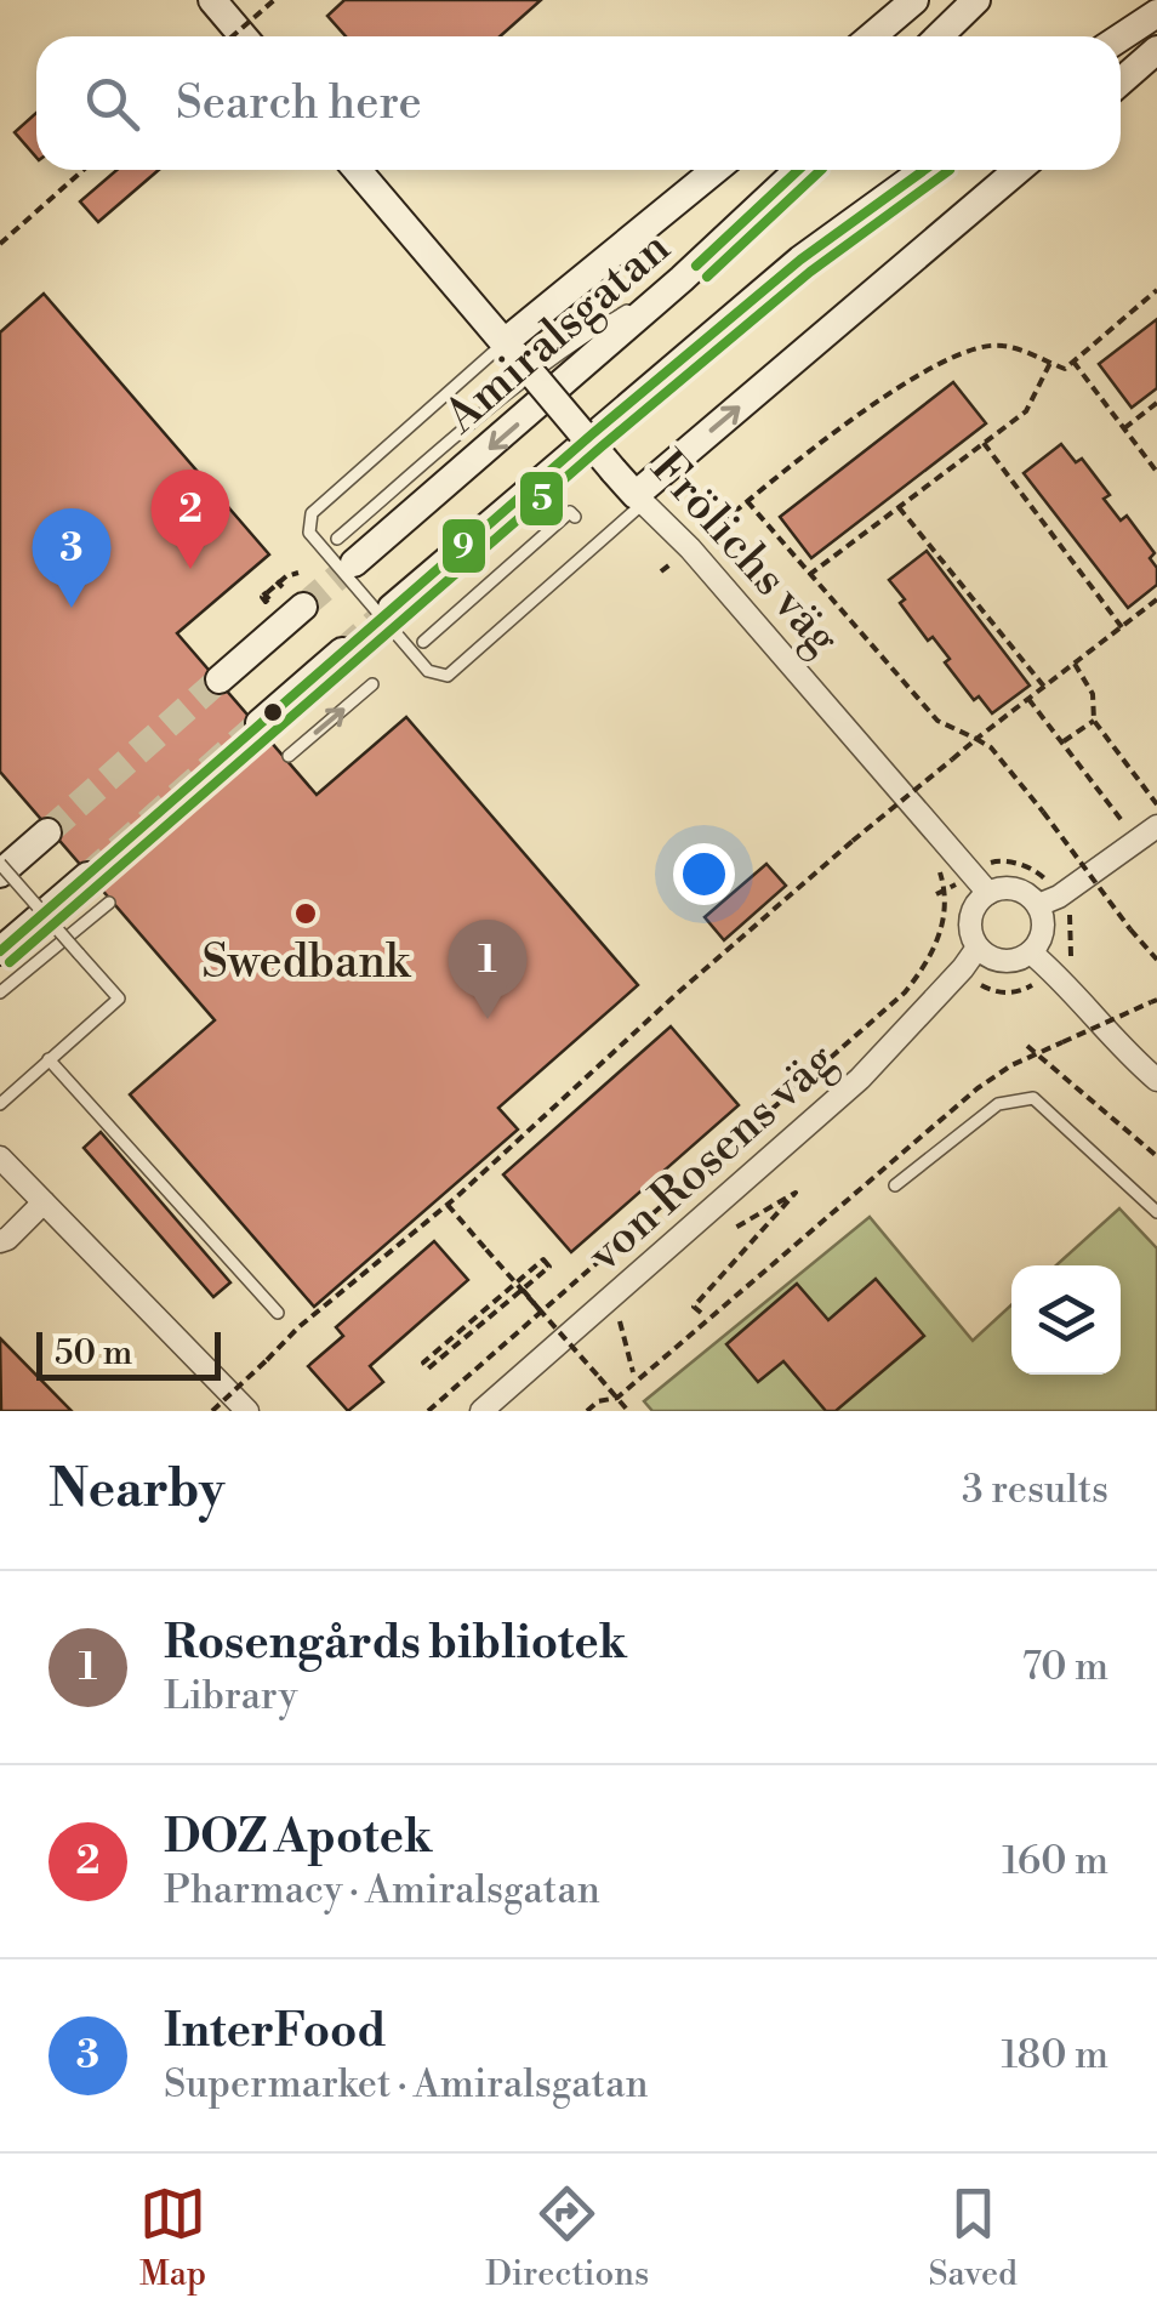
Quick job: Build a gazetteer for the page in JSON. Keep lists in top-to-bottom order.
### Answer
{
  "streets": {
    "main road": ["Amiralsgatan", "Frölichs väg"],
    "street": ["von Rosens väg"]
  },
  "crossings": [
    ["Frölichs väg", "von Rosens väg"]
  ],
  "places": ["Swedbank"],
  "lines": ["transit line 9", "transit line 5"],
  "scale_bar": "50 m",
  "page": {
    "search": "Search here",
    "pins": ["2", "3", "1"],
    "scale": "50 m",
    "heading": ["Nearby", "3 results"],
    "list": [
      {
        "mark": "1",
        "name": "Rosengårds bibliotek",
        "note": "Library",
        "value": "70 m"
      },
      {
        "mark": "2",
        "name": "DOZ Apotek",
        "note": "Pharmacy · Amiralsgatan",
        "value": "160 m"
      },
      {
        "mark": "3",
        "name": "InterFood",
        "note": "Supermarket · Amiralsgatan",
        "value": "180 m"
      }
    ],
    "nav": ["Map", "Directions", "Saved"]
  }
}
